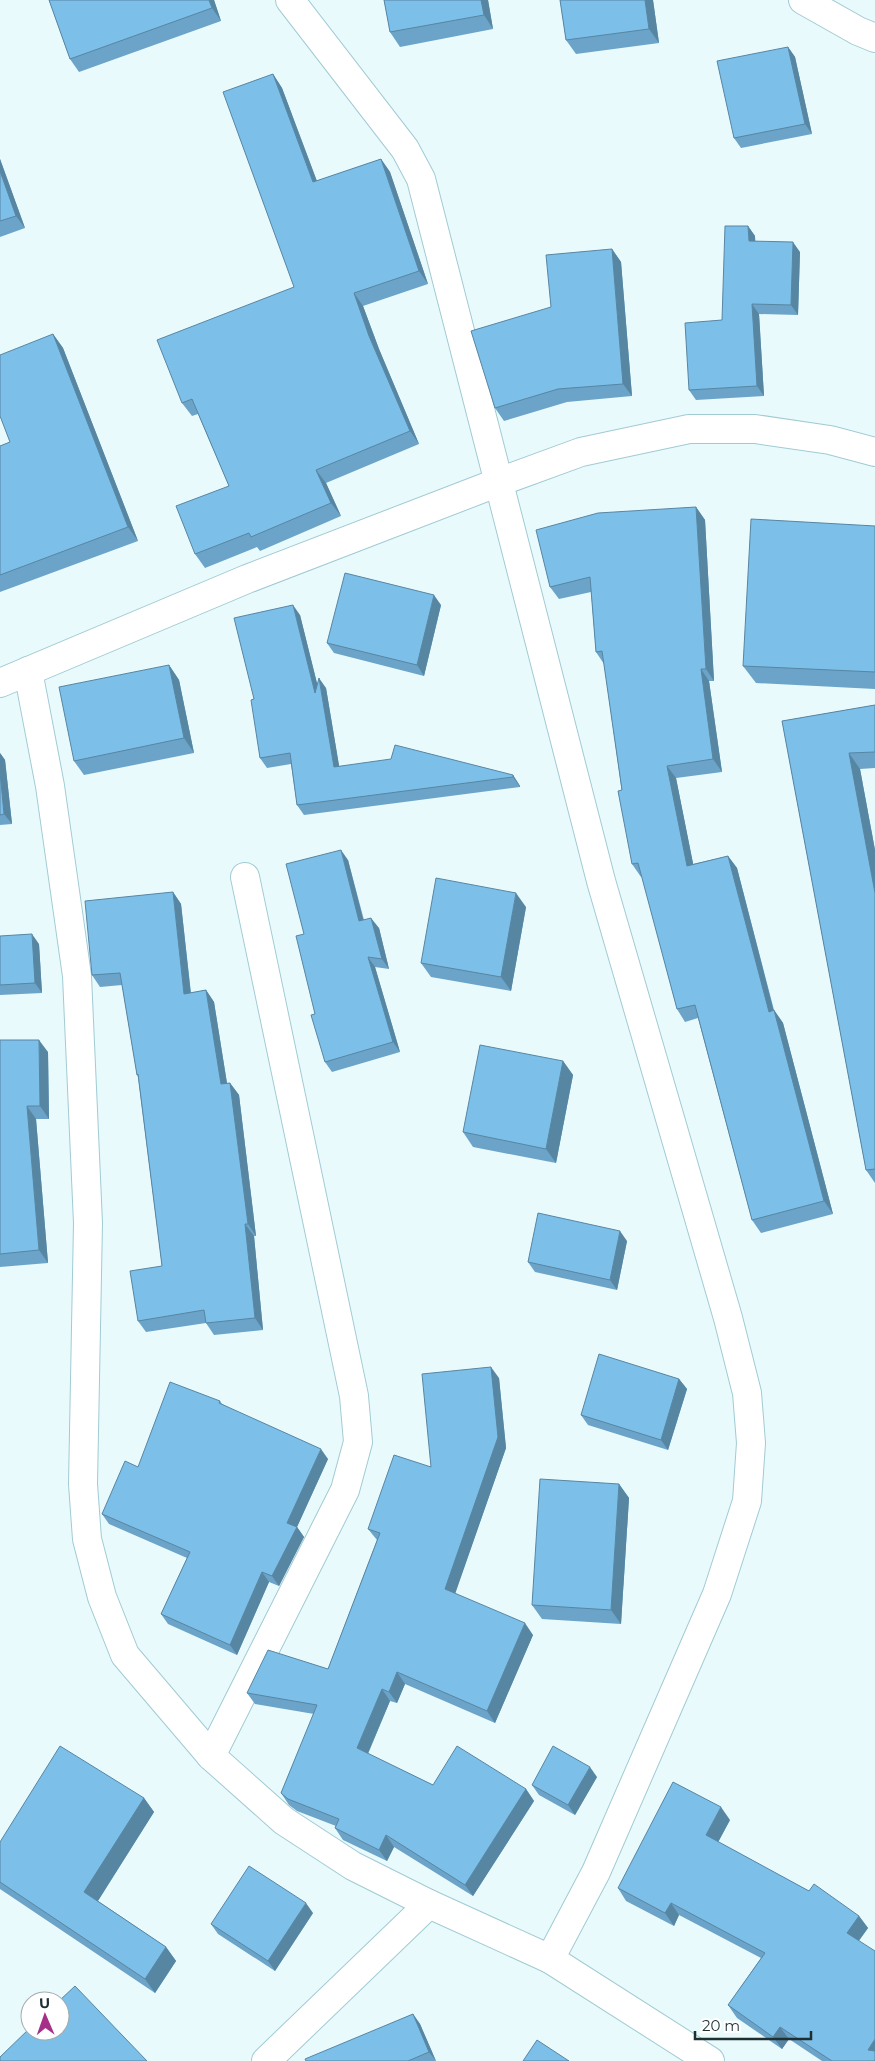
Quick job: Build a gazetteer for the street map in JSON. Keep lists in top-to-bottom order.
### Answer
{
  "scale_bar": "20 m",
  "north": "top"
}
